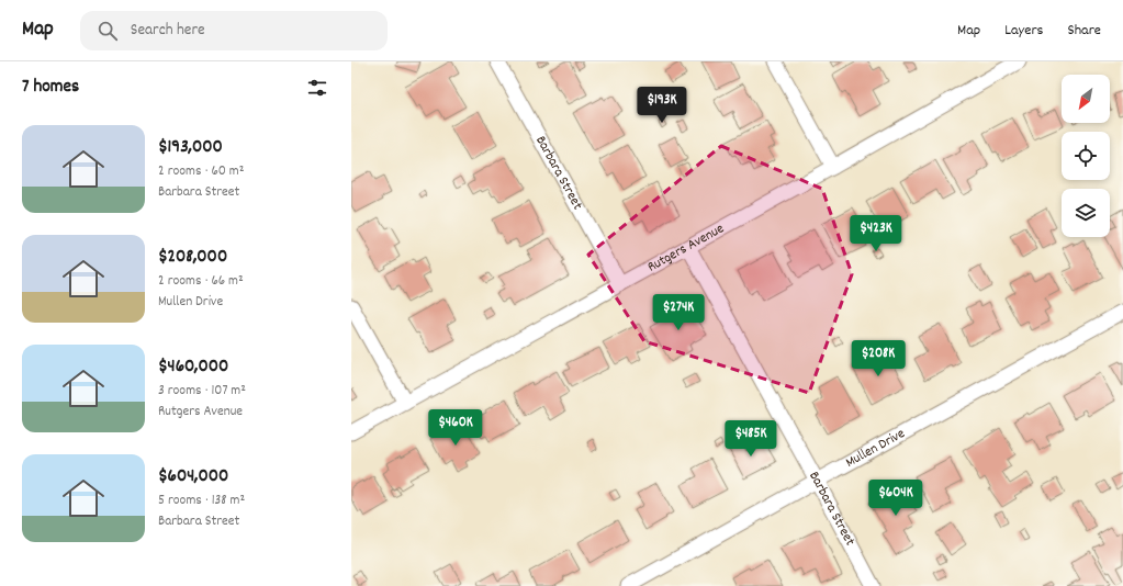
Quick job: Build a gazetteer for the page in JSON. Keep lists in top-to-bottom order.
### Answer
{
  "streets": {
    "street": ["Barbara Street", "Rutgers Avenue", "Mullen Drive"]
  },
  "crossings": [
    ["Barbara Street", "Rutgers Avenue"],
    ["Barbara Street", "Mullen Drive"]
  ],
  "north": "bottom left",
  "page": {
    "header": "Map",
    "search": "Search here",
    "nav": ["Map", "Layers", "Share"],
    "heading": "7 homes",
    "price": [
      "$193K",
      "$423K",
      "$274K",
      "$208K",
      "$460K",
      "$485K",
      "$604K"
    ],
    "list": [
      {
        "name": "$193,000",
        "note": "2 rooms · 60 m² · Barbara Street"
      },
      {
        "name": "$208,000",
        "note": "2 rooms · 66 m² · Mullen Drive"
      },
      {
        "name": "$460,000",
        "note": "3 rooms · 107 m² · Rutgers Avenue"
      },
      {
        "name": "$604,000",
        "note": "5 rooms · 138 m² · Barbara Street"
      }
    ]
  }
}
